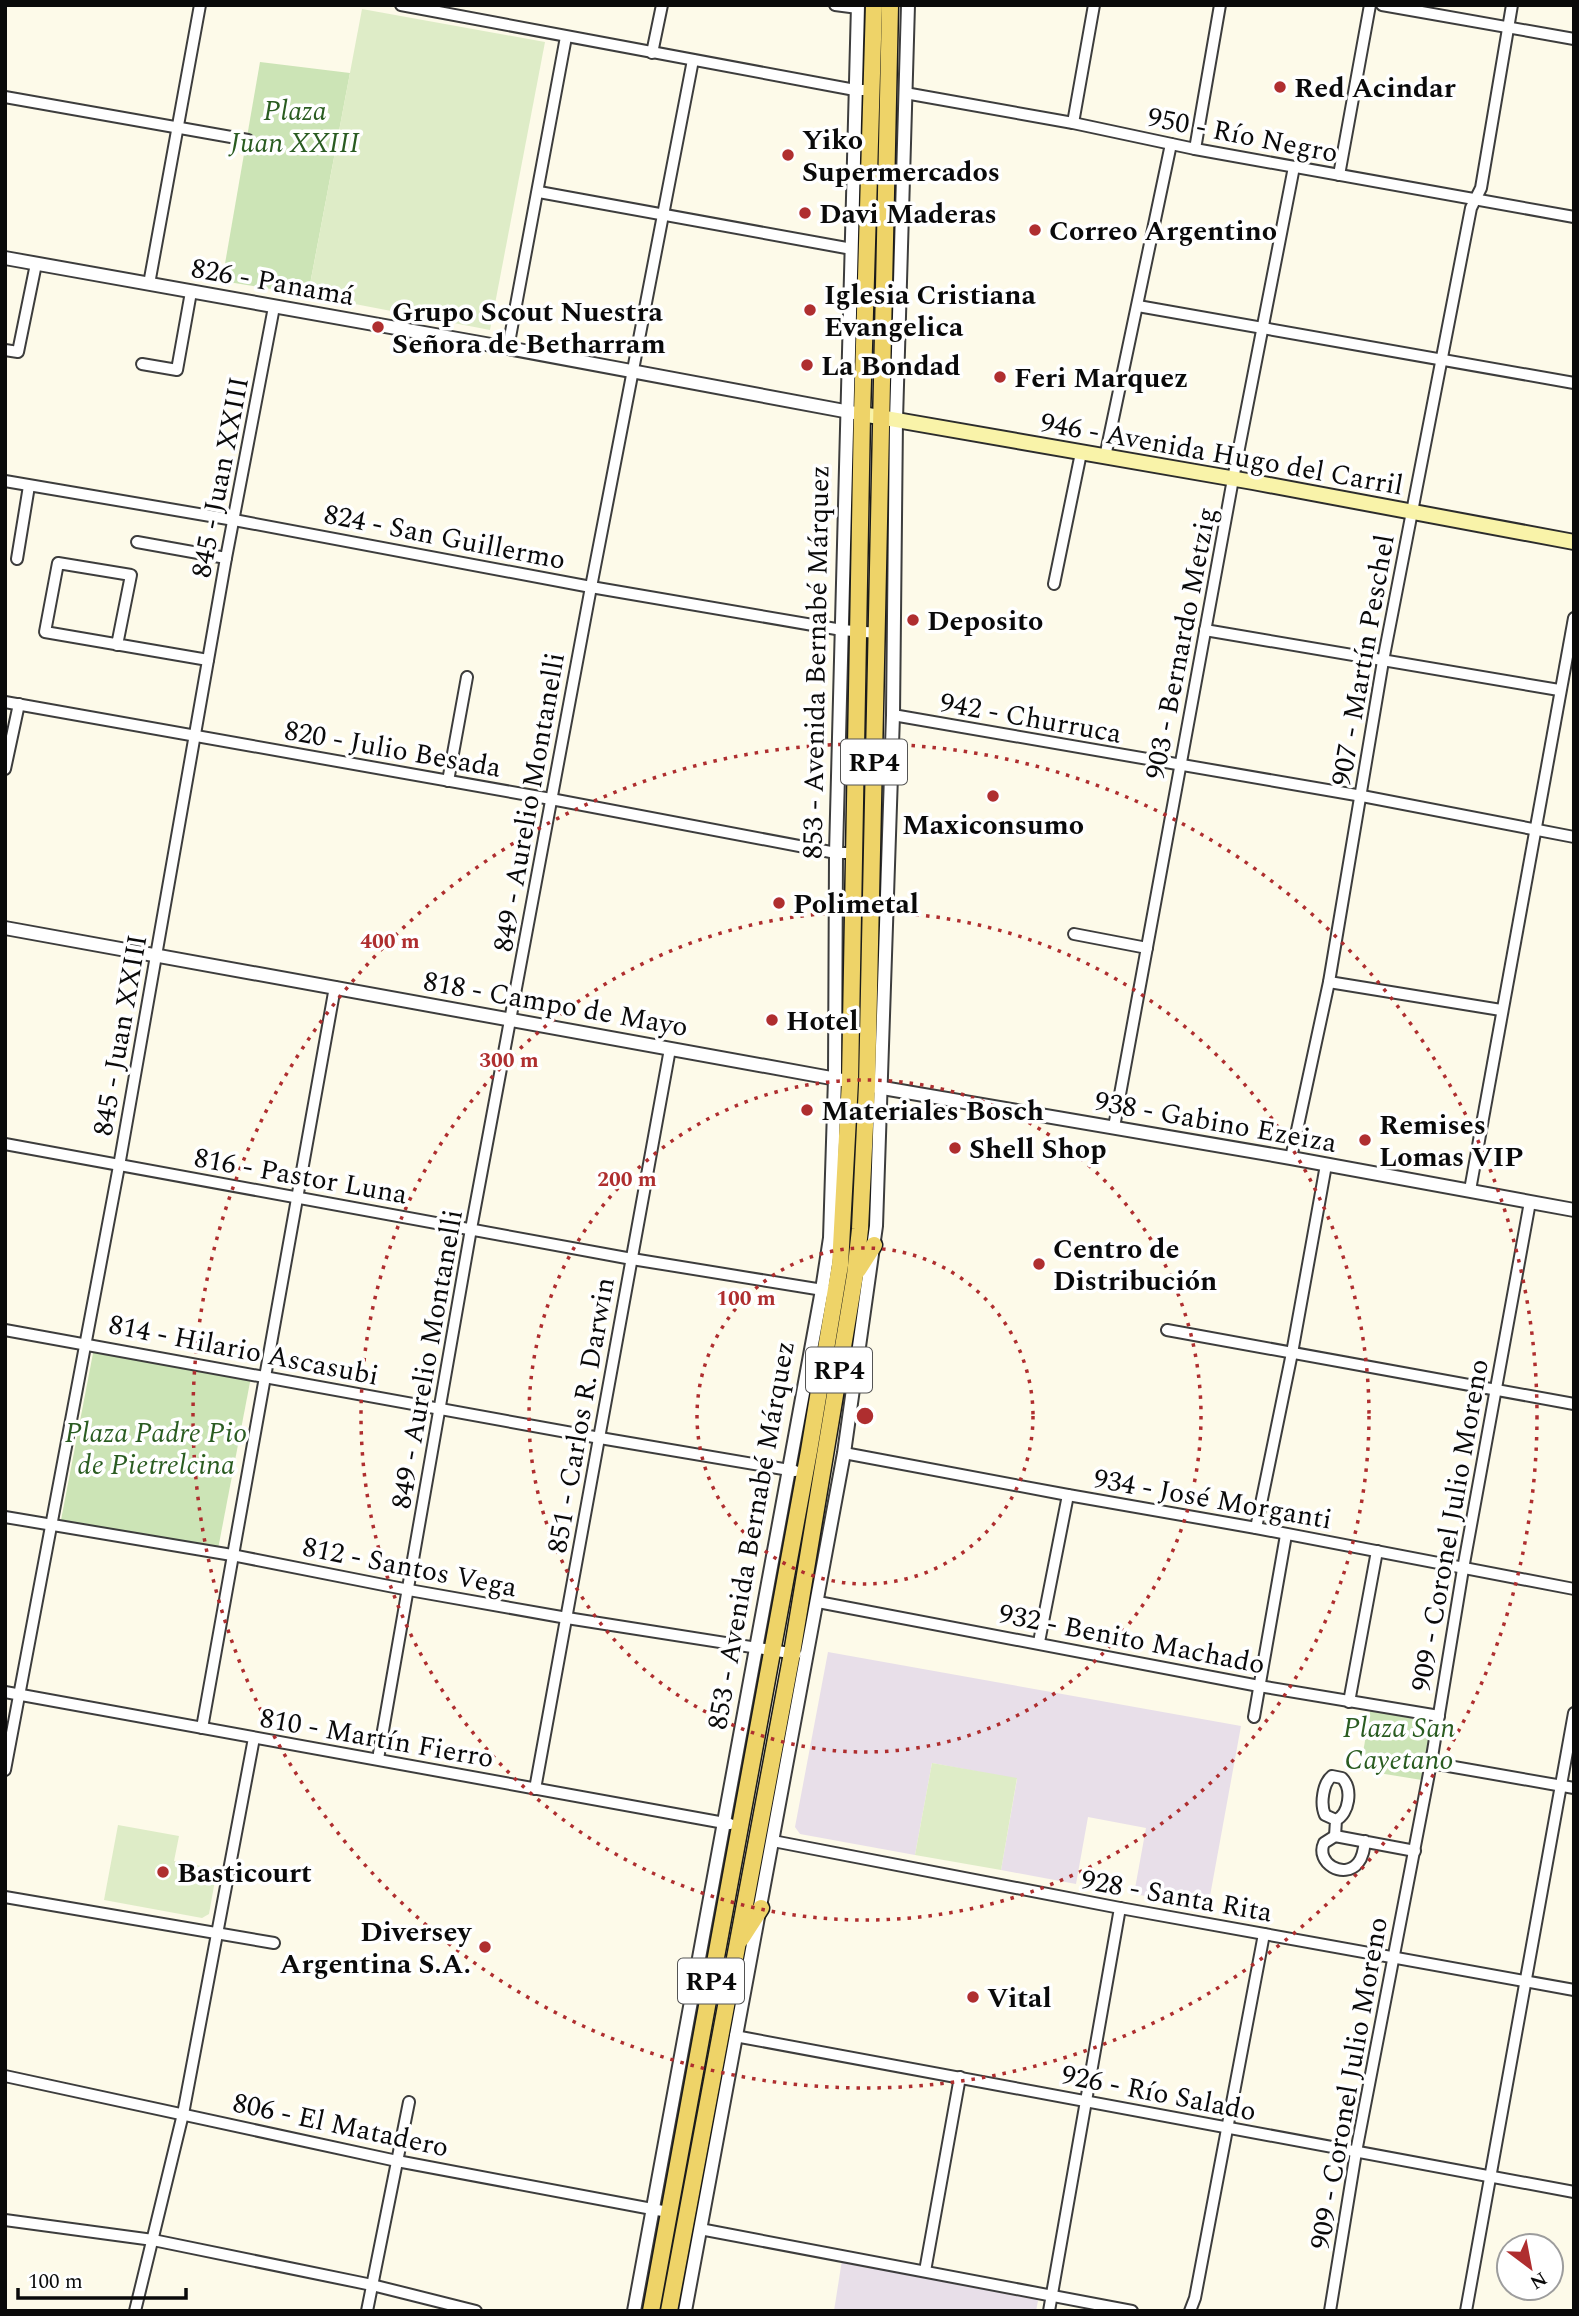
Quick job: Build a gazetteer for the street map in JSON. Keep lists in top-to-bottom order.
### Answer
{
  "streets": {
    "main road": ["946 - Avenida Hugo del Carril", "853 - Avenida Bernabé Márquez", "RP4"],
    "street": [
      "950 - Río Negro",
      "826 - Panamá",
      "845 - Juan XXIII",
      "824 - San Guillermo",
      "903 - Bernardo Metzig",
      "907 - Martín Peschel",
      "942 - Churruca",
      "820 - Julio Besada",
      "849 - Aurelio Montanelli",
      "818 - Campo de Mayo",
      "938 - Gabino Ezeiza",
      "816 - Pastor Luna",
      "814 - Hilario Ascasubi",
      "851 - Carlos R. Darwin",
      "934 - José Morganti",
      "909 - Coronel Julio Moreno",
      "812 - Santos Vega",
      "932 - Benito Machado",
      "810 - Martín Fierro",
      "928 - Santa Rita",
      "926 - Río Salado",
      "806 - El Matadero"
    ]
  },
  "crossings": [
    ["950 - Río Negro", "903 - Bernardo Metzig"],
    ["950 - Río Negro", "907 - Martín Peschel"],
    ["950 - Río Negro", "853 - Avenida Bernabé Márquez"],
    ["826 - Panamá", "946 - Avenida Hugo del Carril"],
    ["826 - Panamá", "845 - Juan XXIII"],
    ["826 - Panamá", "853 - Avenida Bernabé Márquez"],
    ["826 - Panamá", "849 - Aurelio Montanelli"],
    ["946 - Avenida Hugo del Carril", "903 - Bernardo Metzig"],
    ["946 - Avenida Hugo del Carril", "907 - Martín Peschel"],
    ["946 - Avenida Hugo del Carril", "853 - Avenida Bernabé Márquez"],
    ["845 - Juan XXIII", "824 - San Guillermo"],
    ["845 - Juan XXIII", "820 - Julio Besada"],
    ["845 - Juan XXIII", "818 - Campo de Mayo"],
    ["845 - Juan XXIII", "816 - Pastor Luna"],
    ["845 - Juan XXIII", "814 - Hilario Ascasubi"],
    ["845 - Juan XXIII", "812 - Santos Vega"],
    ["845 - Juan XXIII", "810 - Martín Fierro"],
    ["824 - San Guillermo", "853 - Avenida Bernabé Márquez"],
    ["824 - San Guillermo", "849 - Aurelio Montanelli"],
    ["903 - Bernardo Metzig", "942 - Churruca"],
    ["903 - Bernardo Metzig", "938 - Gabino Ezeiza"],
    ["907 - Martín Peschel", "942 - Churruca"],
    ["907 - Martín Peschel", "938 - Gabino Ezeiza"],
    ["853 - Avenida Bernabé Márquez", "942 - Churruca"],
    ["853 - Avenida Bernabé Márquez", "820 - Julio Besada"],
    ["853 - Avenida Bernabé Márquez", "818 - Campo de Mayo"],
    ["853 - Avenida Bernabé Márquez", "938 - Gabino Ezeiza"],
    ["853 - Avenida Bernabé Márquez", "816 - Pastor Luna"],
    ["853 - Avenida Bernabé Márquez", "814 - Hilario Ascasubi"],
    ["853 - Avenida Bernabé Márquez", "934 - José Morganti"],
    ["853 - Avenida Bernabé Márquez", "812 - Santos Vega"],
    ["853 - Avenida Bernabé Márquez", "932 - Benito Machado"],
    ["853 - Avenida Bernabé Márquez", "810 - Martín Fierro"],
    ["853 - Avenida Bernabé Márquez", "928 - Santa Rita"],
    ["853 - Avenida Bernabé Márquez", "926 - Río Salado"],
    ["853 - Avenida Bernabé Márquez", "806 - El Matadero"],
    ["820 - Julio Besada", "849 - Aurelio Montanelli"],
    ["849 - Aurelio Montanelli", "818 - Campo de Mayo"],
    ["849 - Aurelio Montanelli", "816 - Pastor Luna"],
    ["849 - Aurelio Montanelli", "814 - Hilario Ascasubi"],
    ["849 - Aurelio Montanelli", "812 - Santos Vega"],
    ["849 - Aurelio Montanelli", "810 - Martín Fierro"],
    ["818 - Campo de Mayo", "938 - Gabino Ezeiza"],
    ["818 - Campo de Mayo", "851 - Carlos R. Darwin"],
    ["938 - Gabino Ezeiza", "909 - Coronel Julio Moreno"],
    ["816 - Pastor Luna", "851 - Carlos R. Darwin"],
    ["814 - Hilario Ascasubi", "851 - Carlos R. Darwin"],
    ["851 - Carlos R. Darwin", "812 - Santos Vega"],
    ["851 - Carlos R. Darwin", "810 - Martín Fierro"],
    ["934 - José Morganti", "909 - Coronel Julio Moreno"],
    ["909 - Coronel Julio Moreno", "932 - Benito Machado"],
    ["909 - Coronel Julio Moreno", "928 - Santa Rita"],
    ["909 - Coronel Julio Moreno", "926 - Río Salado"]
  ],
  "parks": ["Plaza Juan XXIII", "Plaza Padre Pio de Pietrelcina", "Plaza San Cayetano"],
  "places": [
    "Red Acindar",
    "Yiko Supermercados",
    "Davi Maderas",
    "Correo Argentino",
    "Iglesia Cristiana Evangelica",
    "Grupo Scout Nuestra Señora de Betharram",
    "La Bondad",
    "Feri Marquez",
    "Deposito",
    "Maxiconsumo",
    "Polimetal",
    "Hotel",
    "Materiales Bosch",
    "Remises Lomas VIP",
    "Shell Shop",
    "Centro de Distribución",
    "Basticourt",
    "Diversey Argentina S.A.",
    "Vital"
  ],
  "scale_bar": "100 m",
  "north": "bottom right",
  "rings": [
    "400 m",
    "300 m",
    "200 m",
    "100 m"
  ]
}
